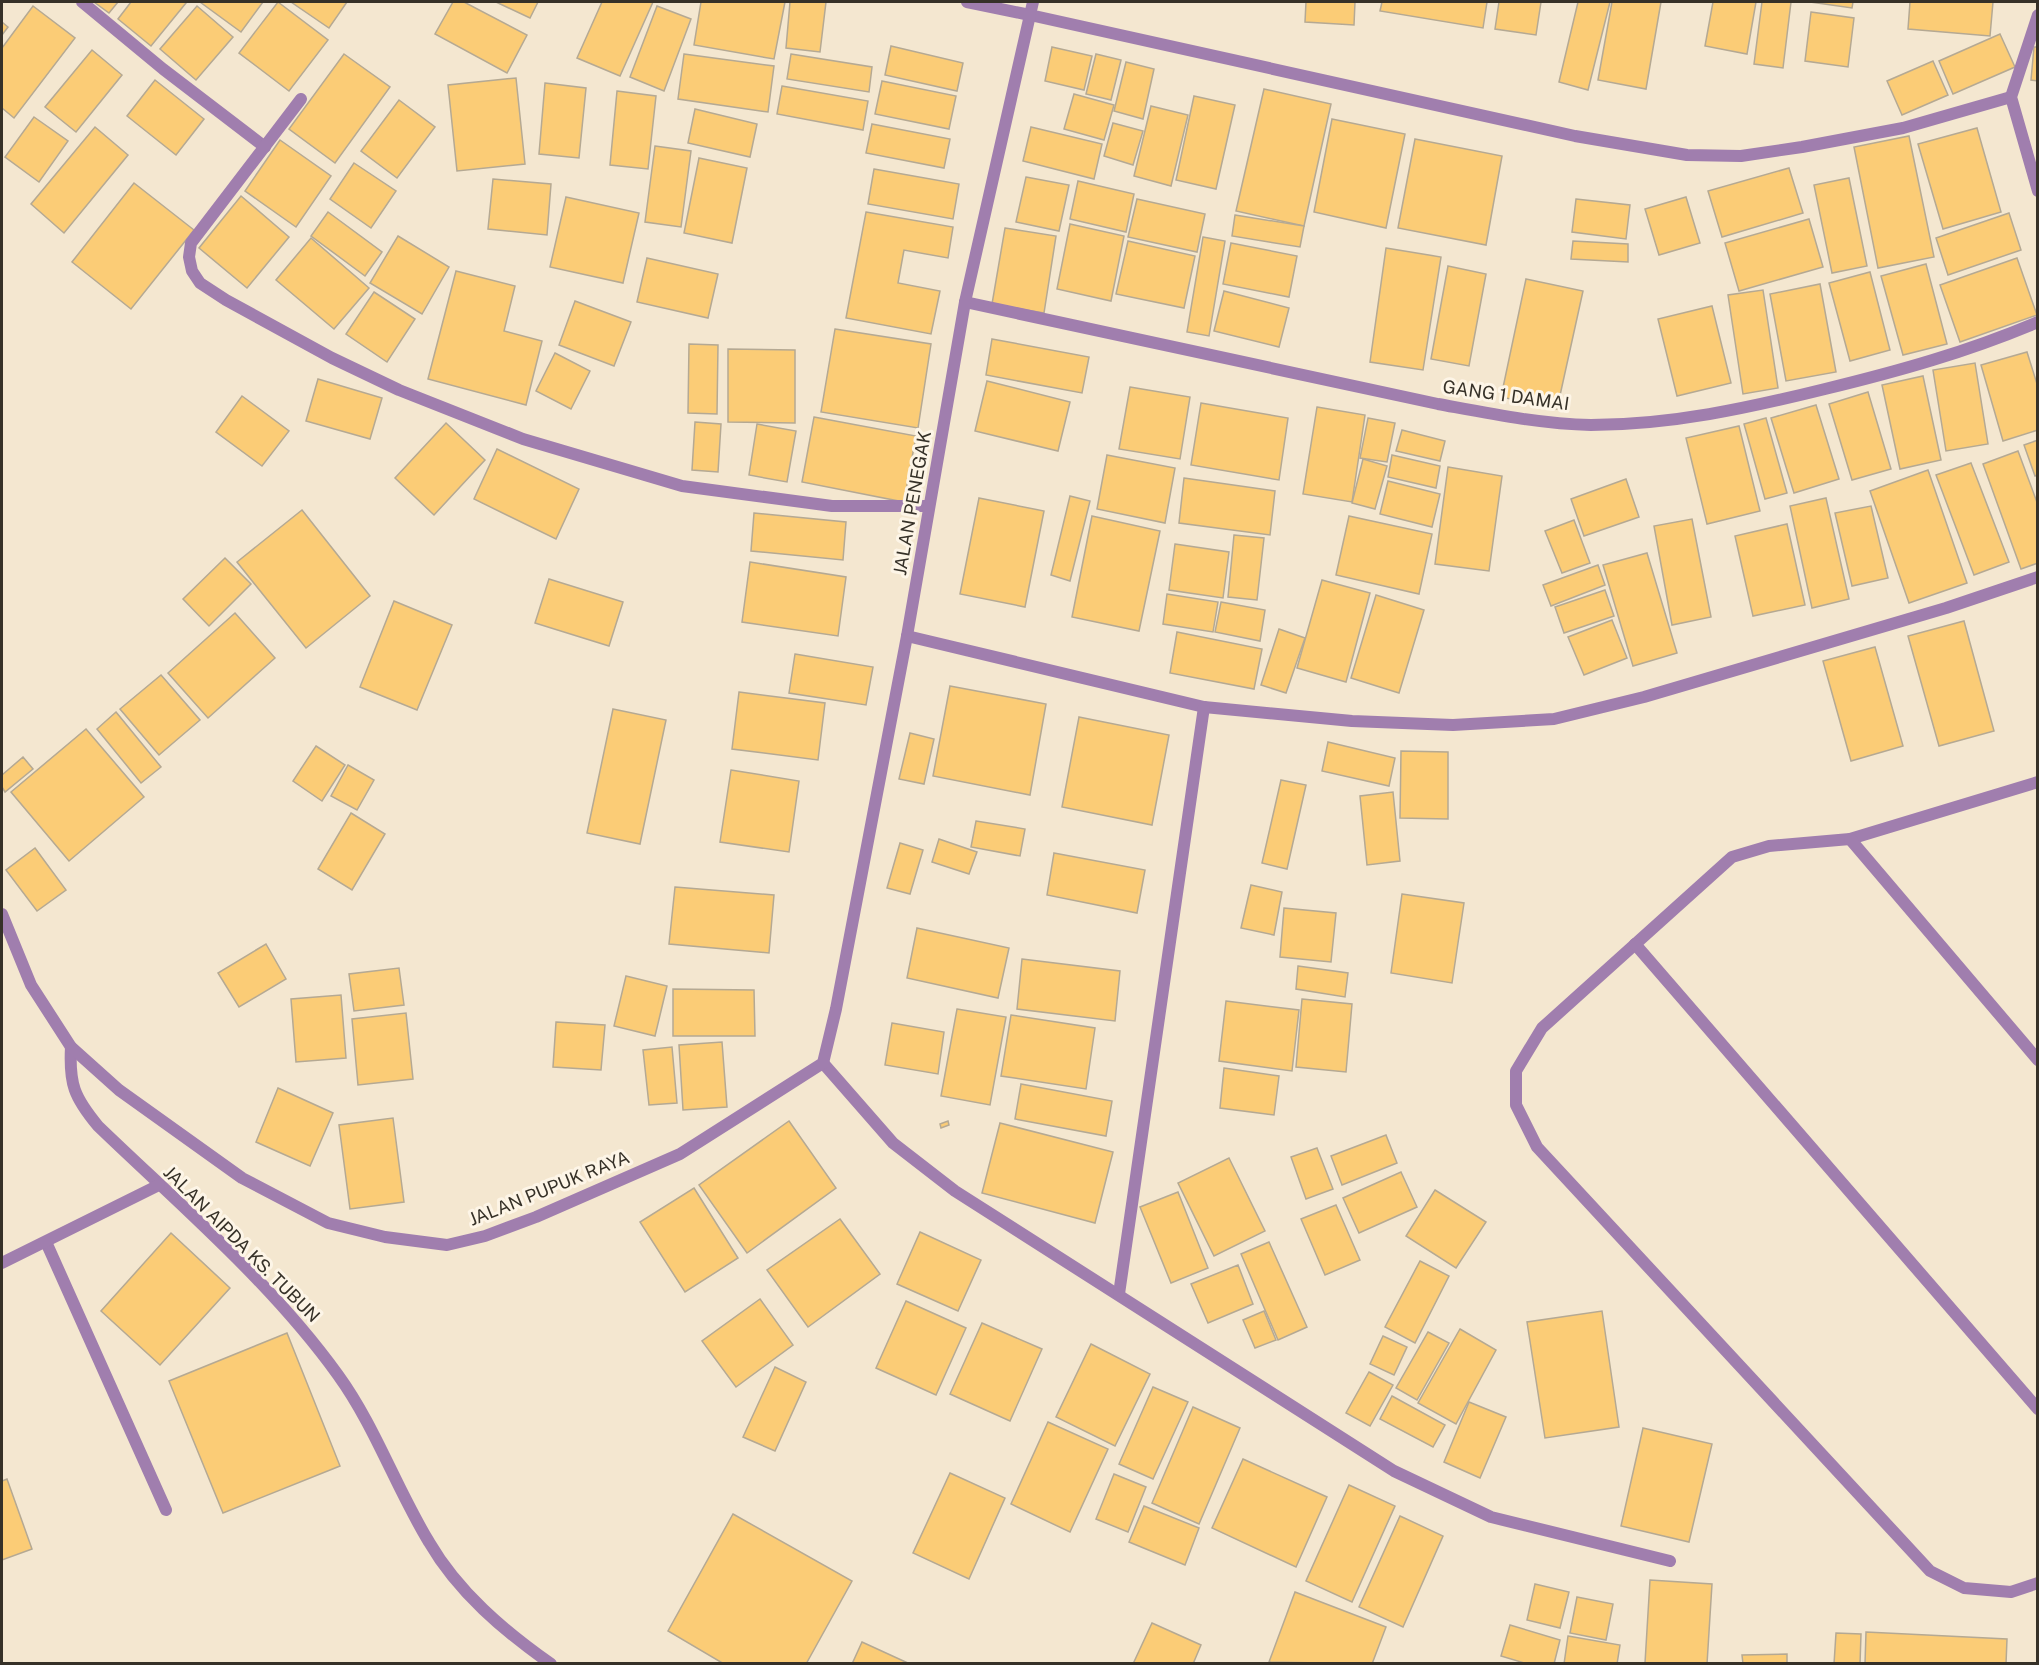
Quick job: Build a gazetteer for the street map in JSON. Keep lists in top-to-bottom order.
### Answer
{
  "streets": {
    "street": [
      "GANG 1 DAMAI",
      "JALAN PENEGAK",
      "JALAN PUPUK RAYA",
      "JALAN AIPDA KS. TUBUN"
    ]
  },
  "crossings": [
    ["GANG 1 DAMAI", "JALAN PENEGAK"],
    ["JALAN PENEGAK", "JALAN PUPUK RAYA"],
    ["JALAN PUPUK RAYA", "JALAN AIPDA KS. TUBUN"]
  ]
}
